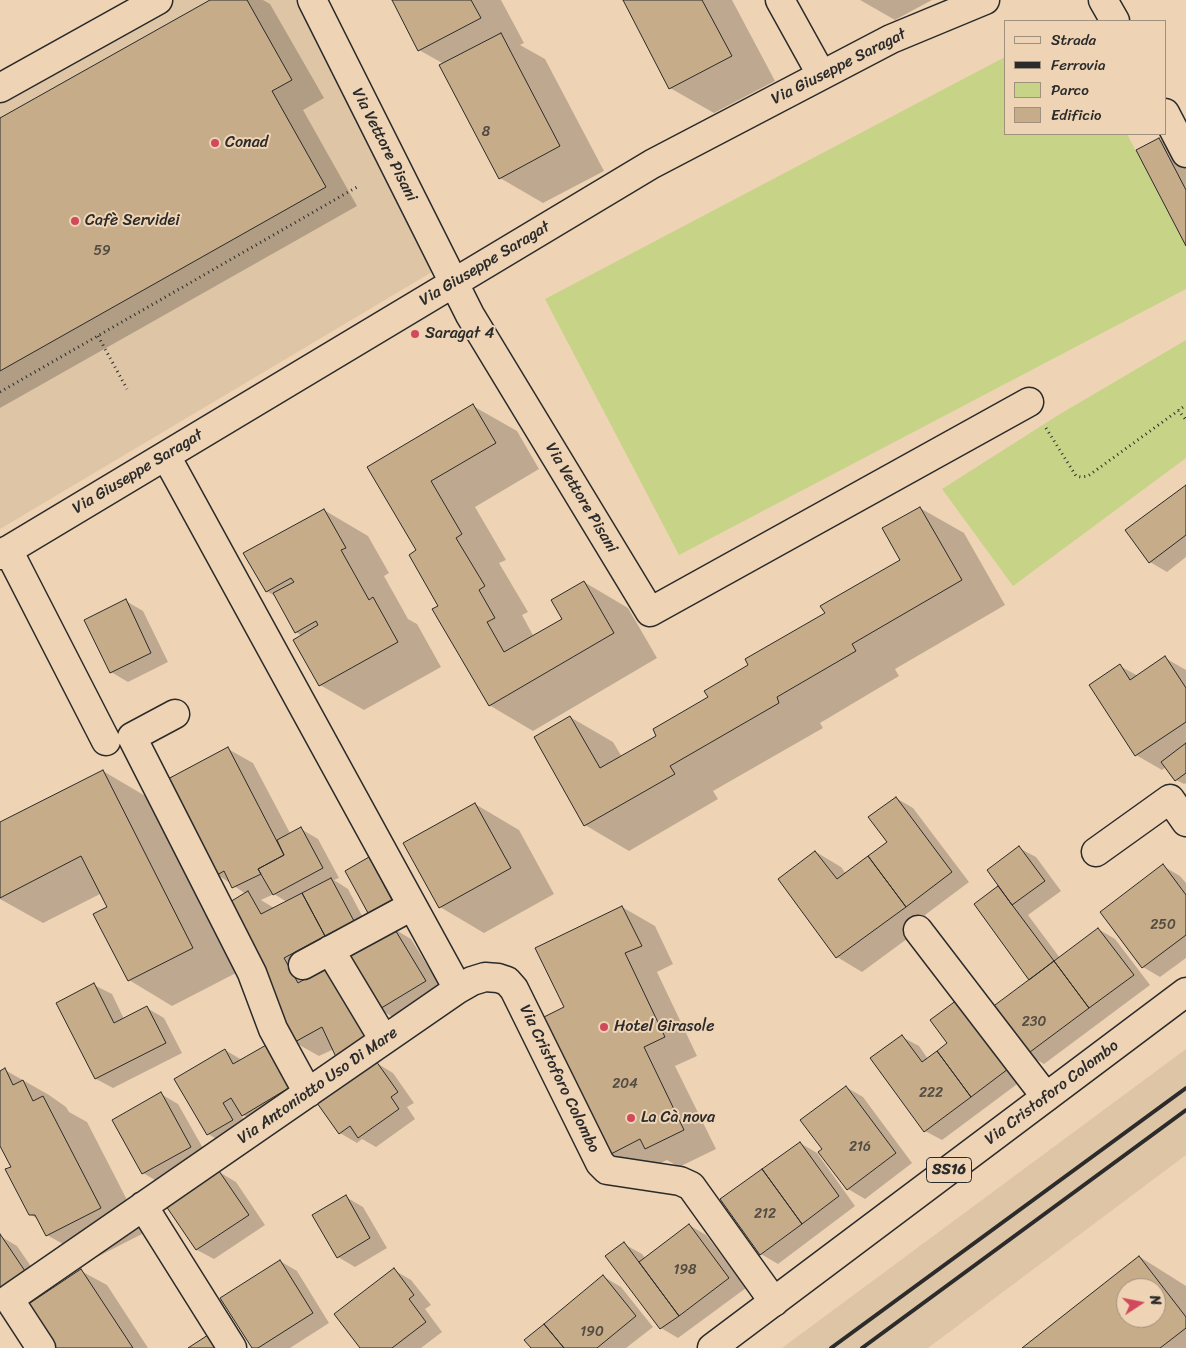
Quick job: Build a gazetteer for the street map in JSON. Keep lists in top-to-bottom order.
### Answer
{
  "streets": {
    "street": [
      "Via Giuseppe Saragat",
      "Via Vettore Pisani",
      "Via Cristoforo Colombo",
      "Via Antoniotto Uso Di Mare",
      "SS16"
    ]
  },
  "crossings": [
    ["Via Giuseppe Saragat", "Via Vettore Pisani"],
    ["Via Cristoforo Colombo", "Via Antoniotto Uso Di Mare"]
  ],
  "places": [
    "Conad",
    "Cafè Servidei",
    "Saragat 4",
    "Hotel Girasole",
    "La Cà nova"
  ],
  "house_numbers": [
    "8",
    "59",
    "250",
    "230",
    "204",
    "222",
    "216",
    "212",
    "198",
    "190"
  ],
  "legend": [
    "Strada",
    "Ferrovia",
    "Parco",
    "Edificio"
  ],
  "north": "right"
}
